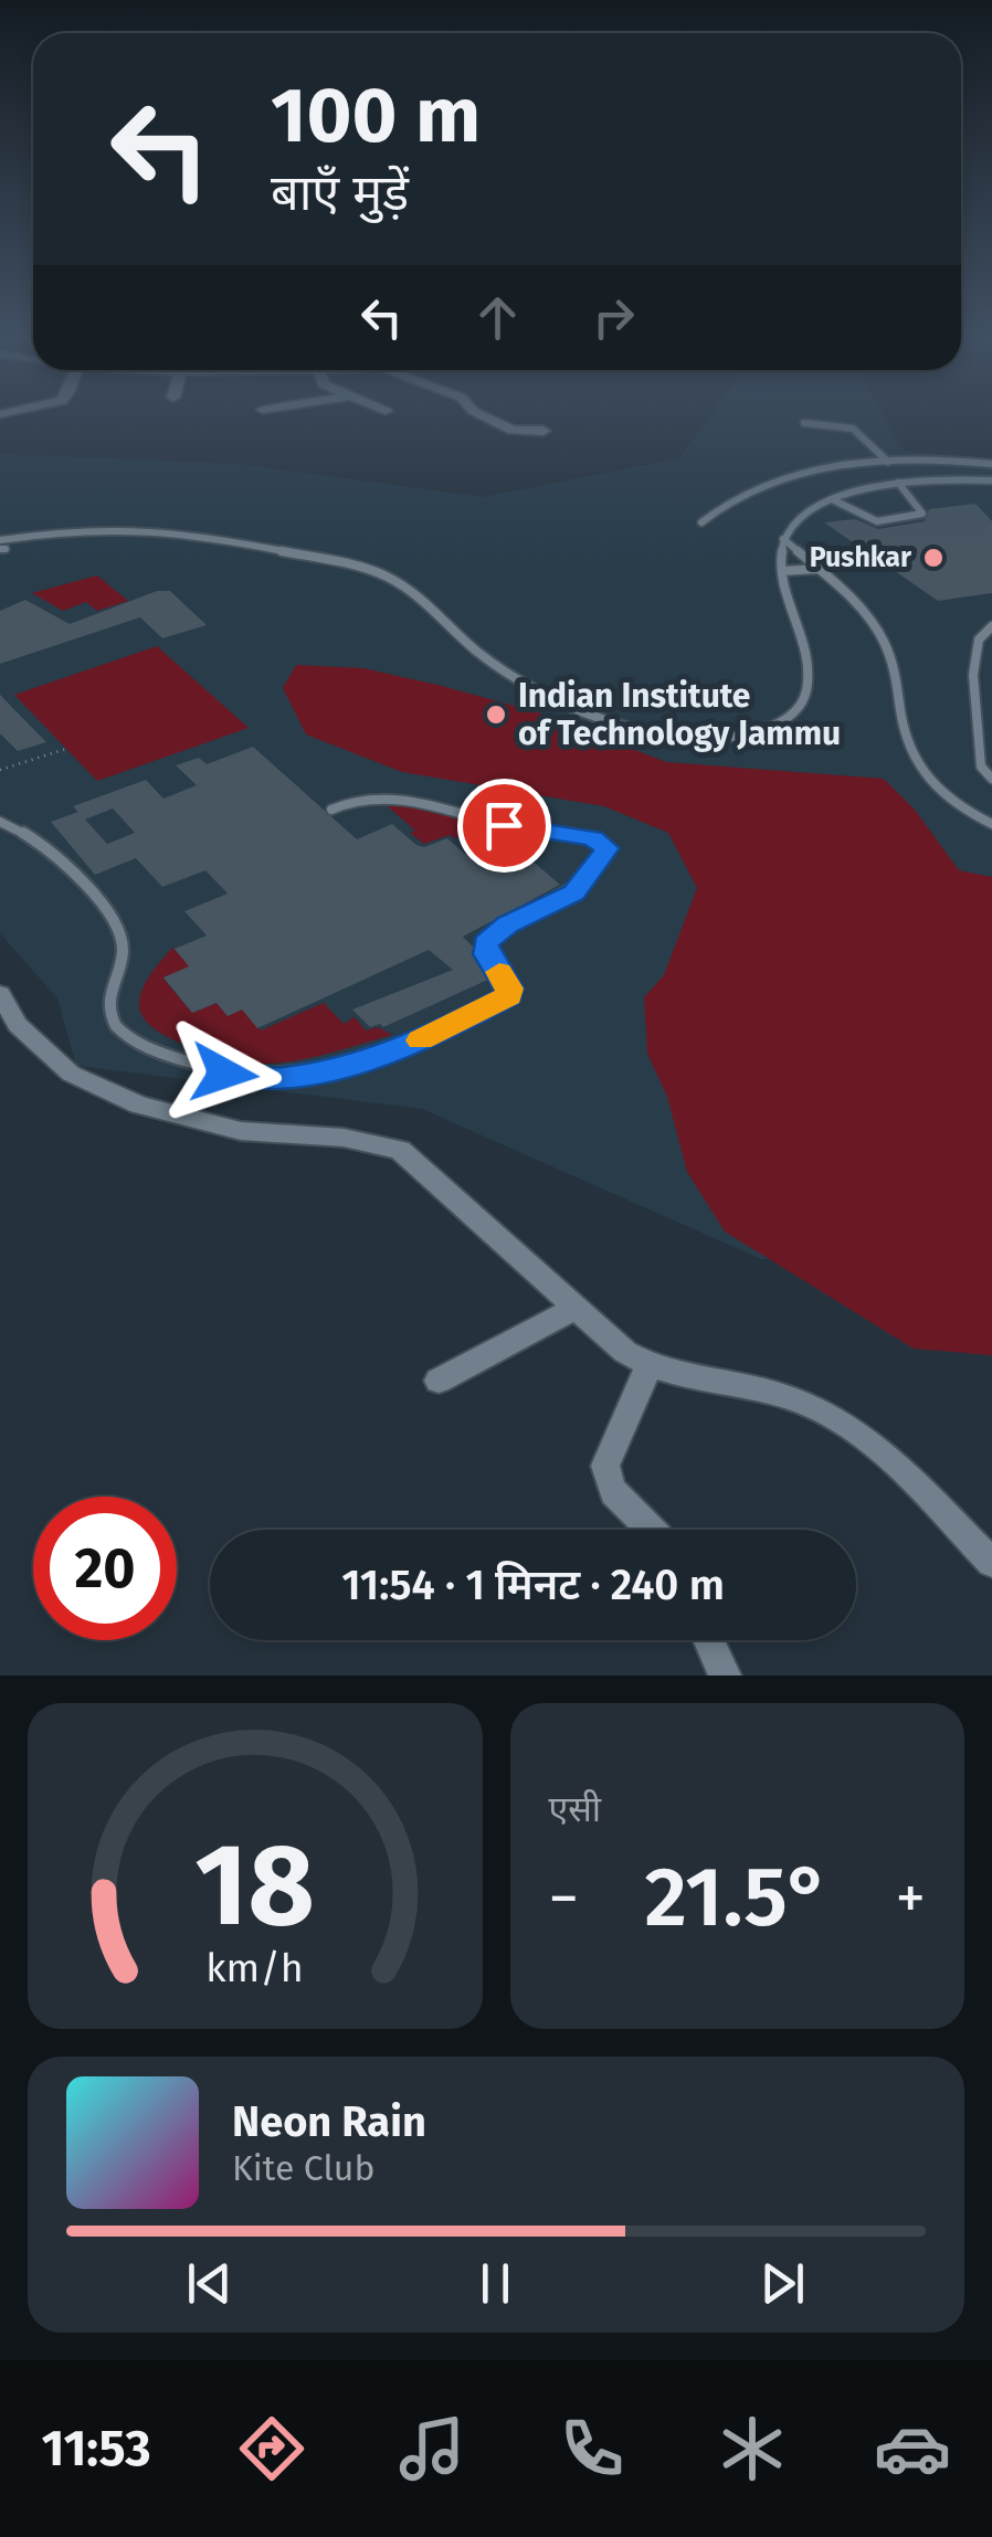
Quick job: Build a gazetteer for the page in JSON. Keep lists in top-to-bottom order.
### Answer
{
  "places": ["Pushkar", "Indian Institute of Technology Jammu"],
  "page": {
    "turn": ["100 m", "बाएँ मुड़ें"],
    "limit": "20",
    "trip": "11:54 · 1 मिनट · 240 m",
    "tile": "एसी",
    "heat": ["−", "21.5°", "+"],
    "song": ["Neon Rain", "Kite Club"],
    "tabs": "11:53",
    "gauge": ["18", "km/h"]
  }
}
